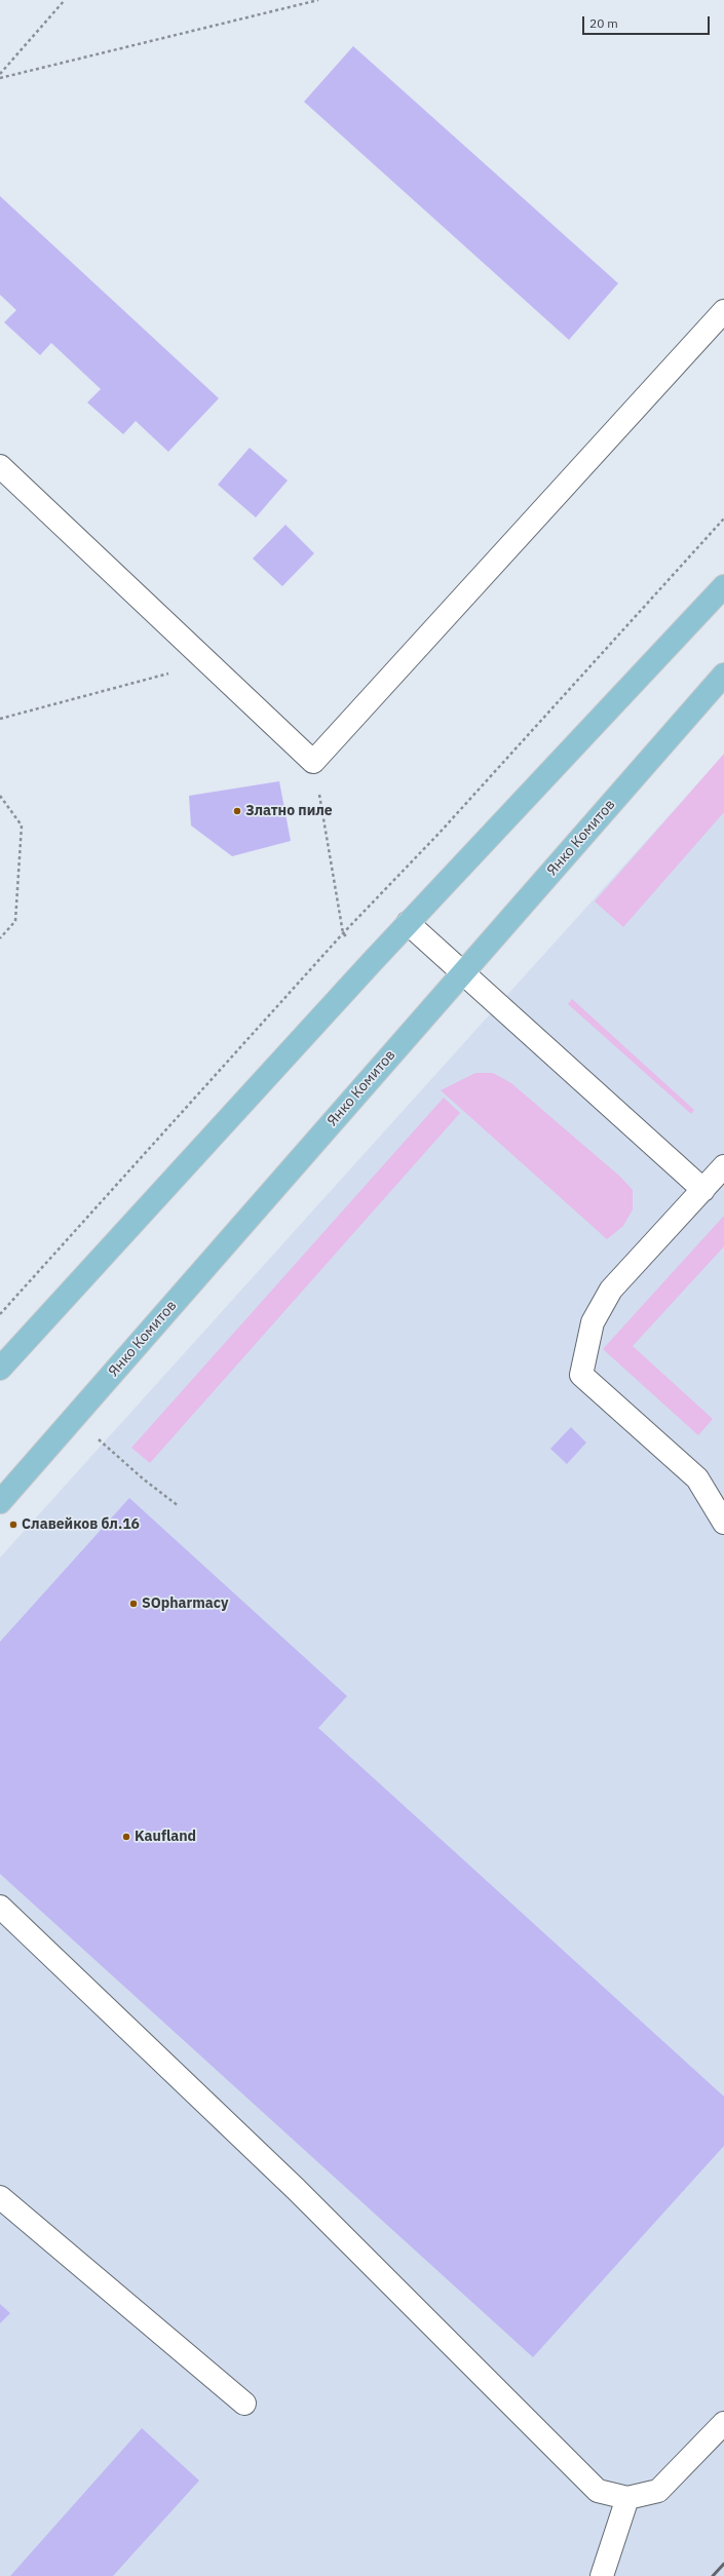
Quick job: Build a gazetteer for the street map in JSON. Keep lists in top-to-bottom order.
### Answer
{
  "streets": {
    "main road": ["Янко Комитов"]
  },
  "places": [
    "Златно пиле",
    "Славейков бл.16",
    "SOpharmacy",
    "Kaufland"
  ],
  "scale_bar": "20 m"
}
